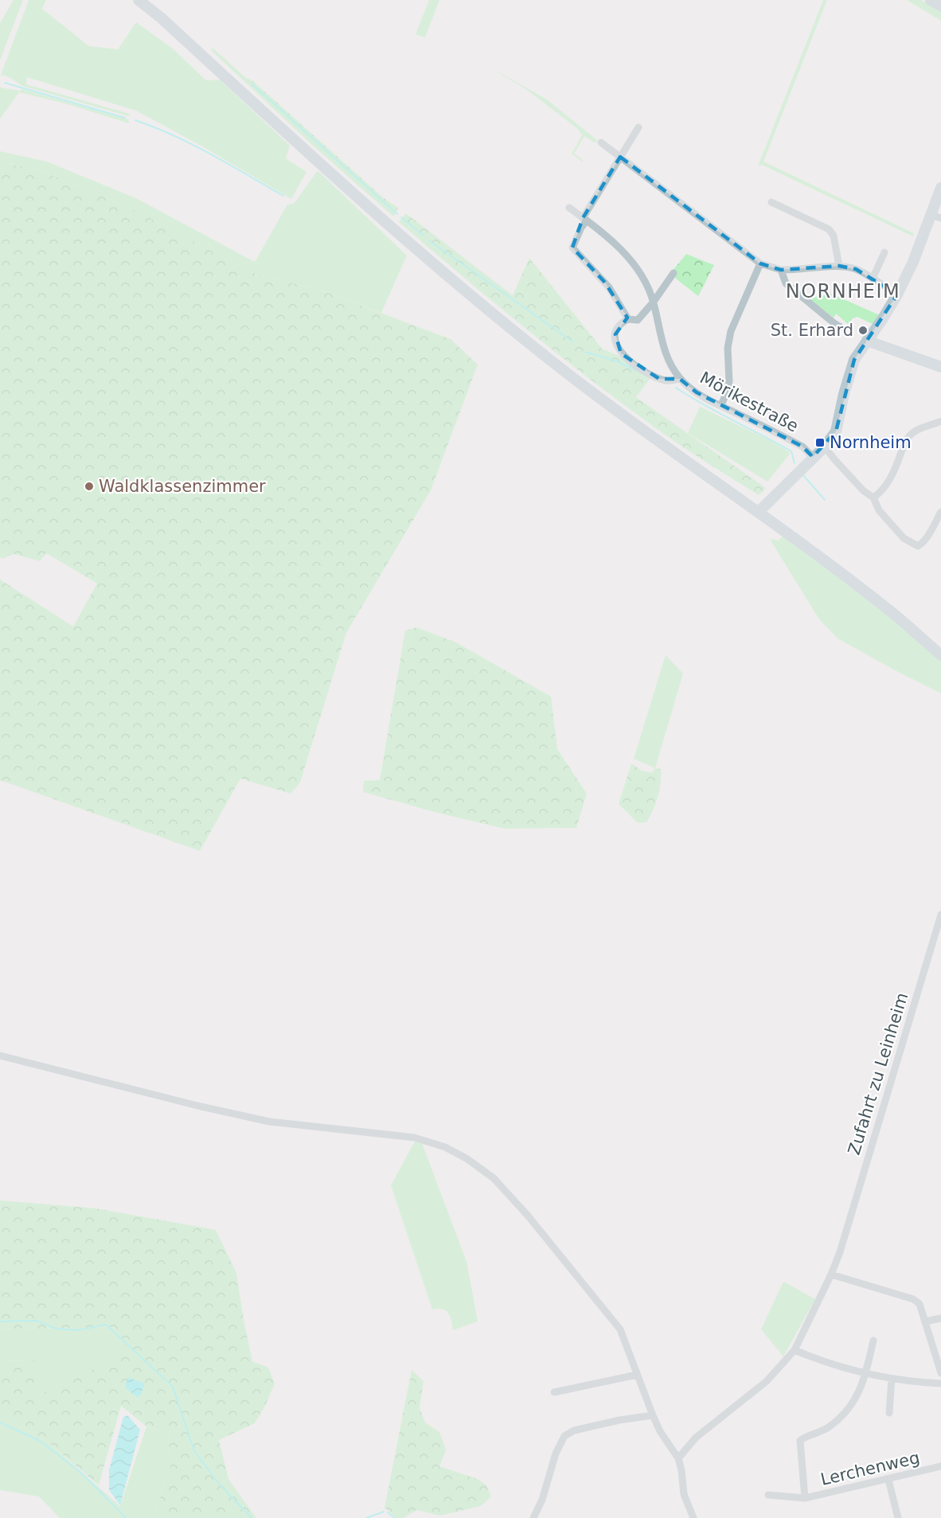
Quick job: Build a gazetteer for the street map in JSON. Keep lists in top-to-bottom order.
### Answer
{
  "streets": {
    "street": ["Mörikestraße", "Zufahrt zu Leinheim", "Lerchenweg"]
  },
  "districts": ["NORNHEIM"],
  "places": {
    "other": ["St. Erhard", "Waldklassenzimmer"],
    "transit": ["Nornheim"]
  }
}
